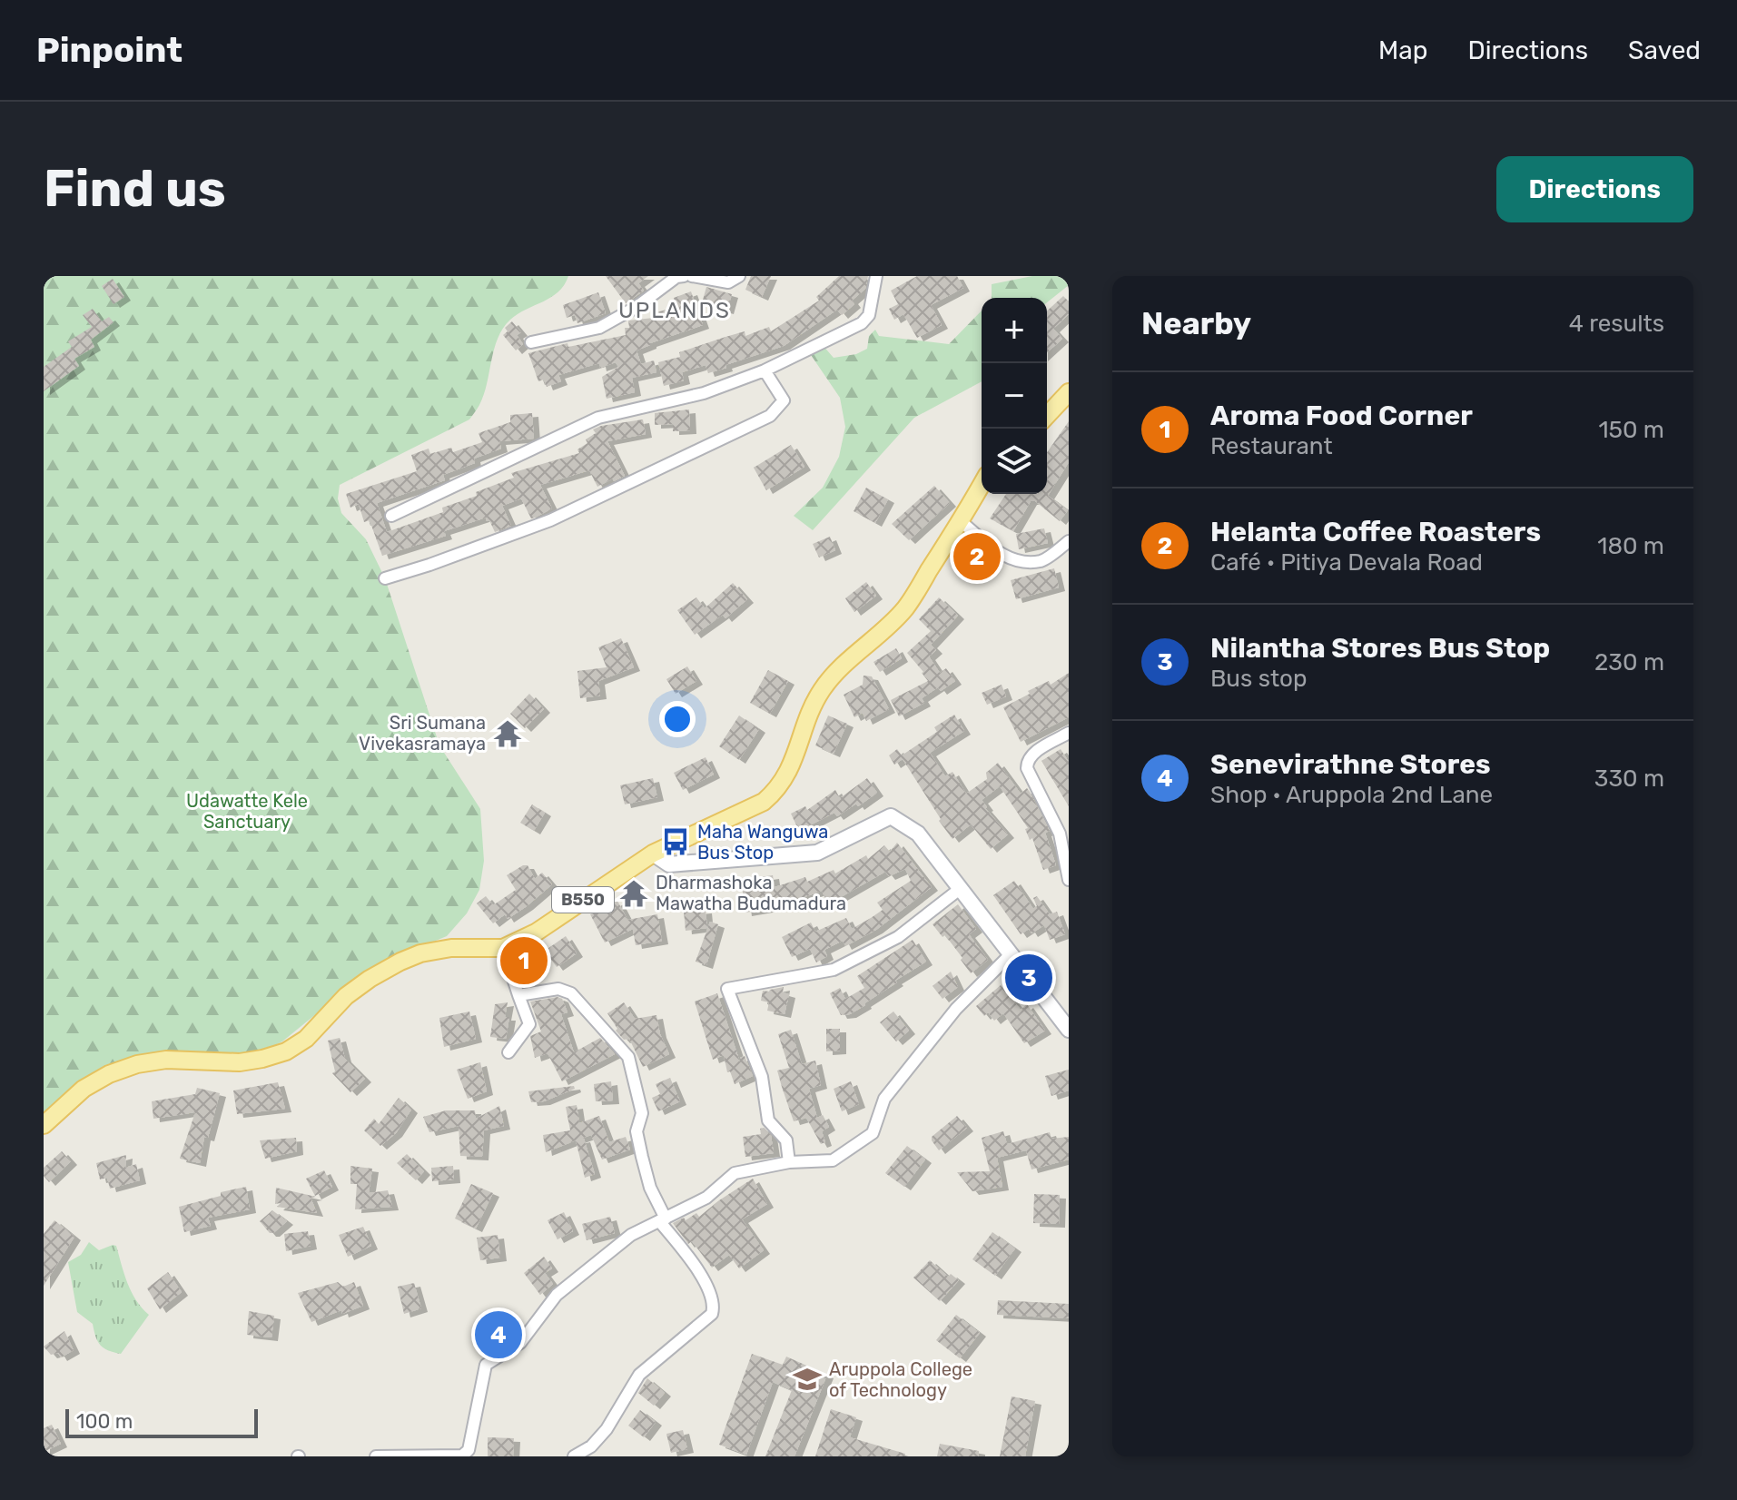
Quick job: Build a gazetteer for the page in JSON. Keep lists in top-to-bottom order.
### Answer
{
  "streets": {
    "main road": ["B550"]
  },
  "districts": ["UPLANDS"],
  "parks": ["Udawatte Kele Sanctuary"],
  "places": {
    "temple": ["Sri Sumana Vivekasramaya", "Dharmashoka Mawatha Budumadura"],
    "bus stop": ["Maha Wanguwa Bus Stop"],
    "school or university": ["Aruppola College of Technology"]
  },
  "scale_bar": "100 m",
  "page": {
    "header": "Pinpoint",
    "nav": ["Map", "Directions", "Saved"],
    "buttons": "Directions",
    "title": "Find us",
    "heading": ["Nearby", "4 results"],
    "map_buttons": ["+", "−"],
    "list": [
      {
        "mark": "1",
        "name": "Aroma Food Corner",
        "note": "Restaurant",
        "value": "150 m"
      },
      {
        "mark": "2",
        "name": "Helanta Coffee Roasters",
        "note": "Café · Pitiya Devala Road",
        "value": "180 m"
      },
      {
        "mark": "3",
        "name": "Nilantha Stores Bus Stop",
        "note": "Bus stop",
        "value": "230 m"
      },
      {
        "mark": "4",
        "name": "Senevirathne Stores",
        "note": "Shop · Aruppola 2nd Lane",
        "value": "330 m"
      }
    ],
    "pins": [
      "2",
      "1",
      "3",
      "4"
    ],
    "scale": "100 m"
  }
}
